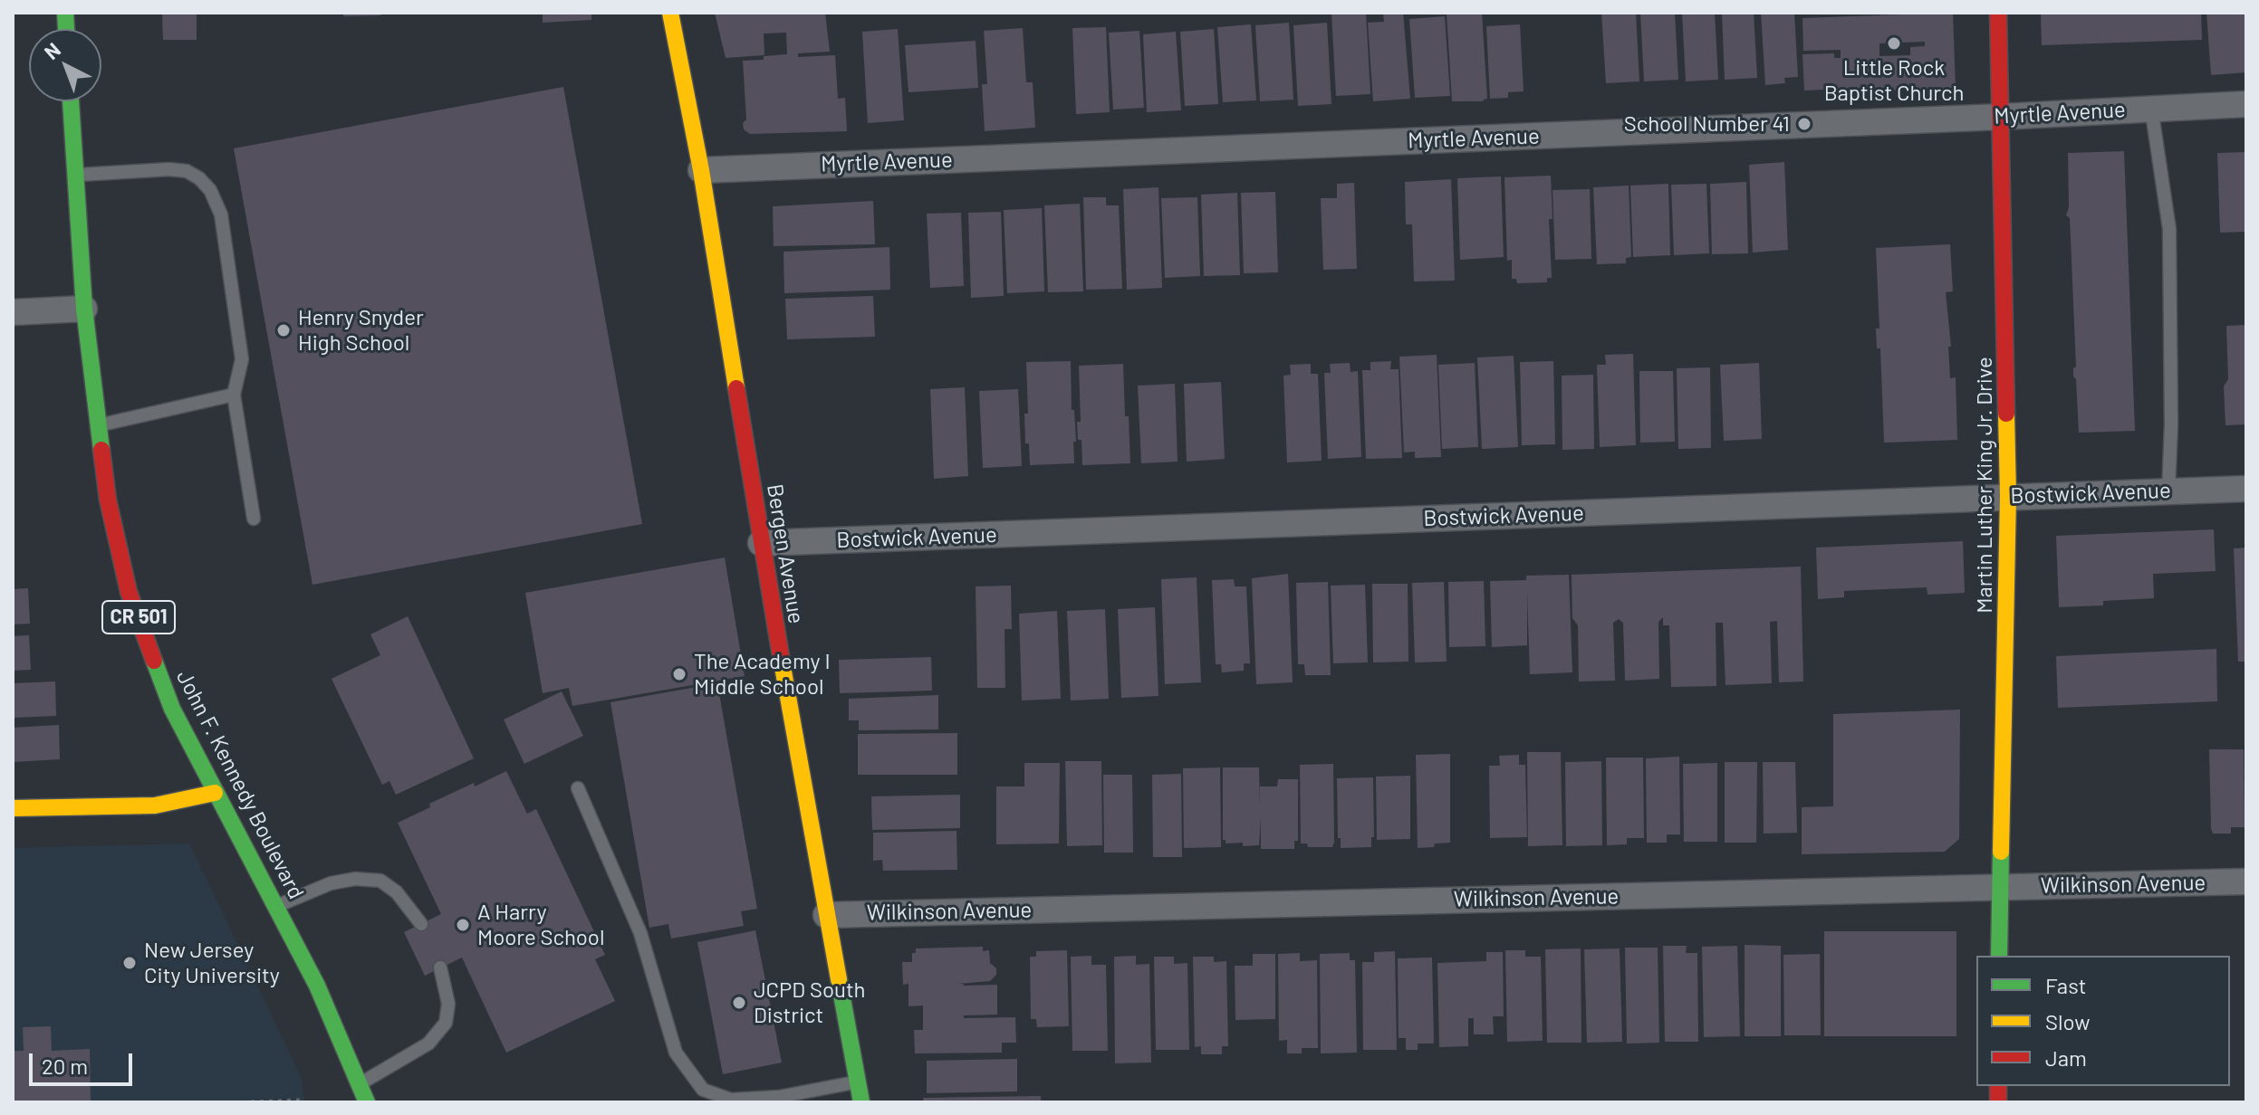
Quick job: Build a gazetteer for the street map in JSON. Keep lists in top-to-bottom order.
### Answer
{
  "streets": {
    "street": [
      "Myrtle Avenue",
      "Martin Luther King Jr. Drive",
      "Bostwick Avenue",
      "Bergen Avenue",
      "CR 501",
      "John F. Kennedy Boulevard",
      "Wilkinson Avenue"
    ]
  },
  "crossings": [
    ["Myrtle Avenue", "Martin Luther King Jr. Drive"],
    ["Myrtle Avenue", "Bergen Avenue"],
    ["Martin Luther King Jr. Drive", "Bostwick Avenue"],
    ["Martin Luther King Jr. Drive", "Wilkinson Avenue"],
    ["Bostwick Avenue", "Bergen Avenue"],
    ["Bergen Avenue", "Wilkinson Avenue"]
  ],
  "places": [
    "Little Rock Baptist Church",
    "School Number 41",
    "Henry Snyder High School",
    "The Academy I Middle School",
    "A Harry Moore School",
    "New Jersey City University",
    "JCPD South District"
  ],
  "legend": ["Fast", "Slow", "Jam"],
  "scale_bar": "20 m",
  "north": "top left"
}
